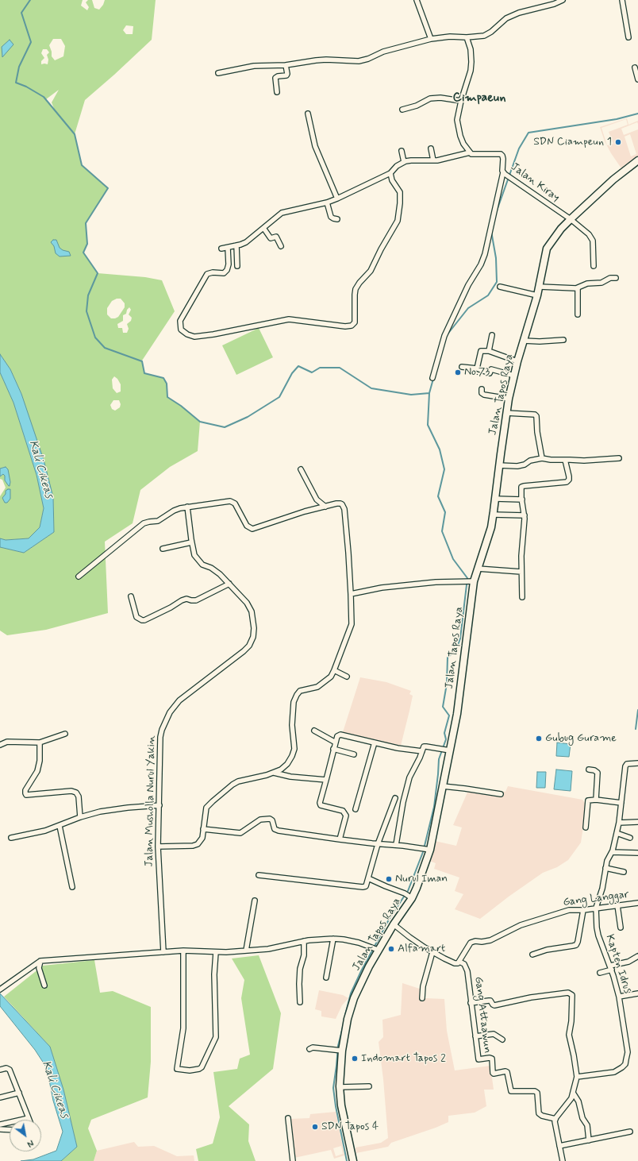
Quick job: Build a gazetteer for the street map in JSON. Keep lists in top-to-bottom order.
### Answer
{
  "streets": {
    "main road": ["Jalan Tapos Raya"],
    "street": [
      "Jalan Kiray",
      "Jalan Musholla Nurul Yakin",
      "Gang Langgar",
      "Kapten Idrus",
      "Gang Attaawun"
    ]
  },
  "crossings": [
    ["Jalan Kiray", "Jalan Tapos Raya"],
    ["Gang Langgar", "Kapten Idrus"],
    ["Gang Langgar", "Gang Attaawun"]
  ],
  "districts": ["Cimpaeun"],
  "water": ["Kali Cikeas"],
  "places": [
    "SDN Ciampeun 1",
    "No.73",
    "Gubug Gurame",
    "Nurul Iman",
    "Alfamart",
    "Indomart Tapos 2",
    "SDN Tapos 4"
  ],
  "north": "bottom right"
}
